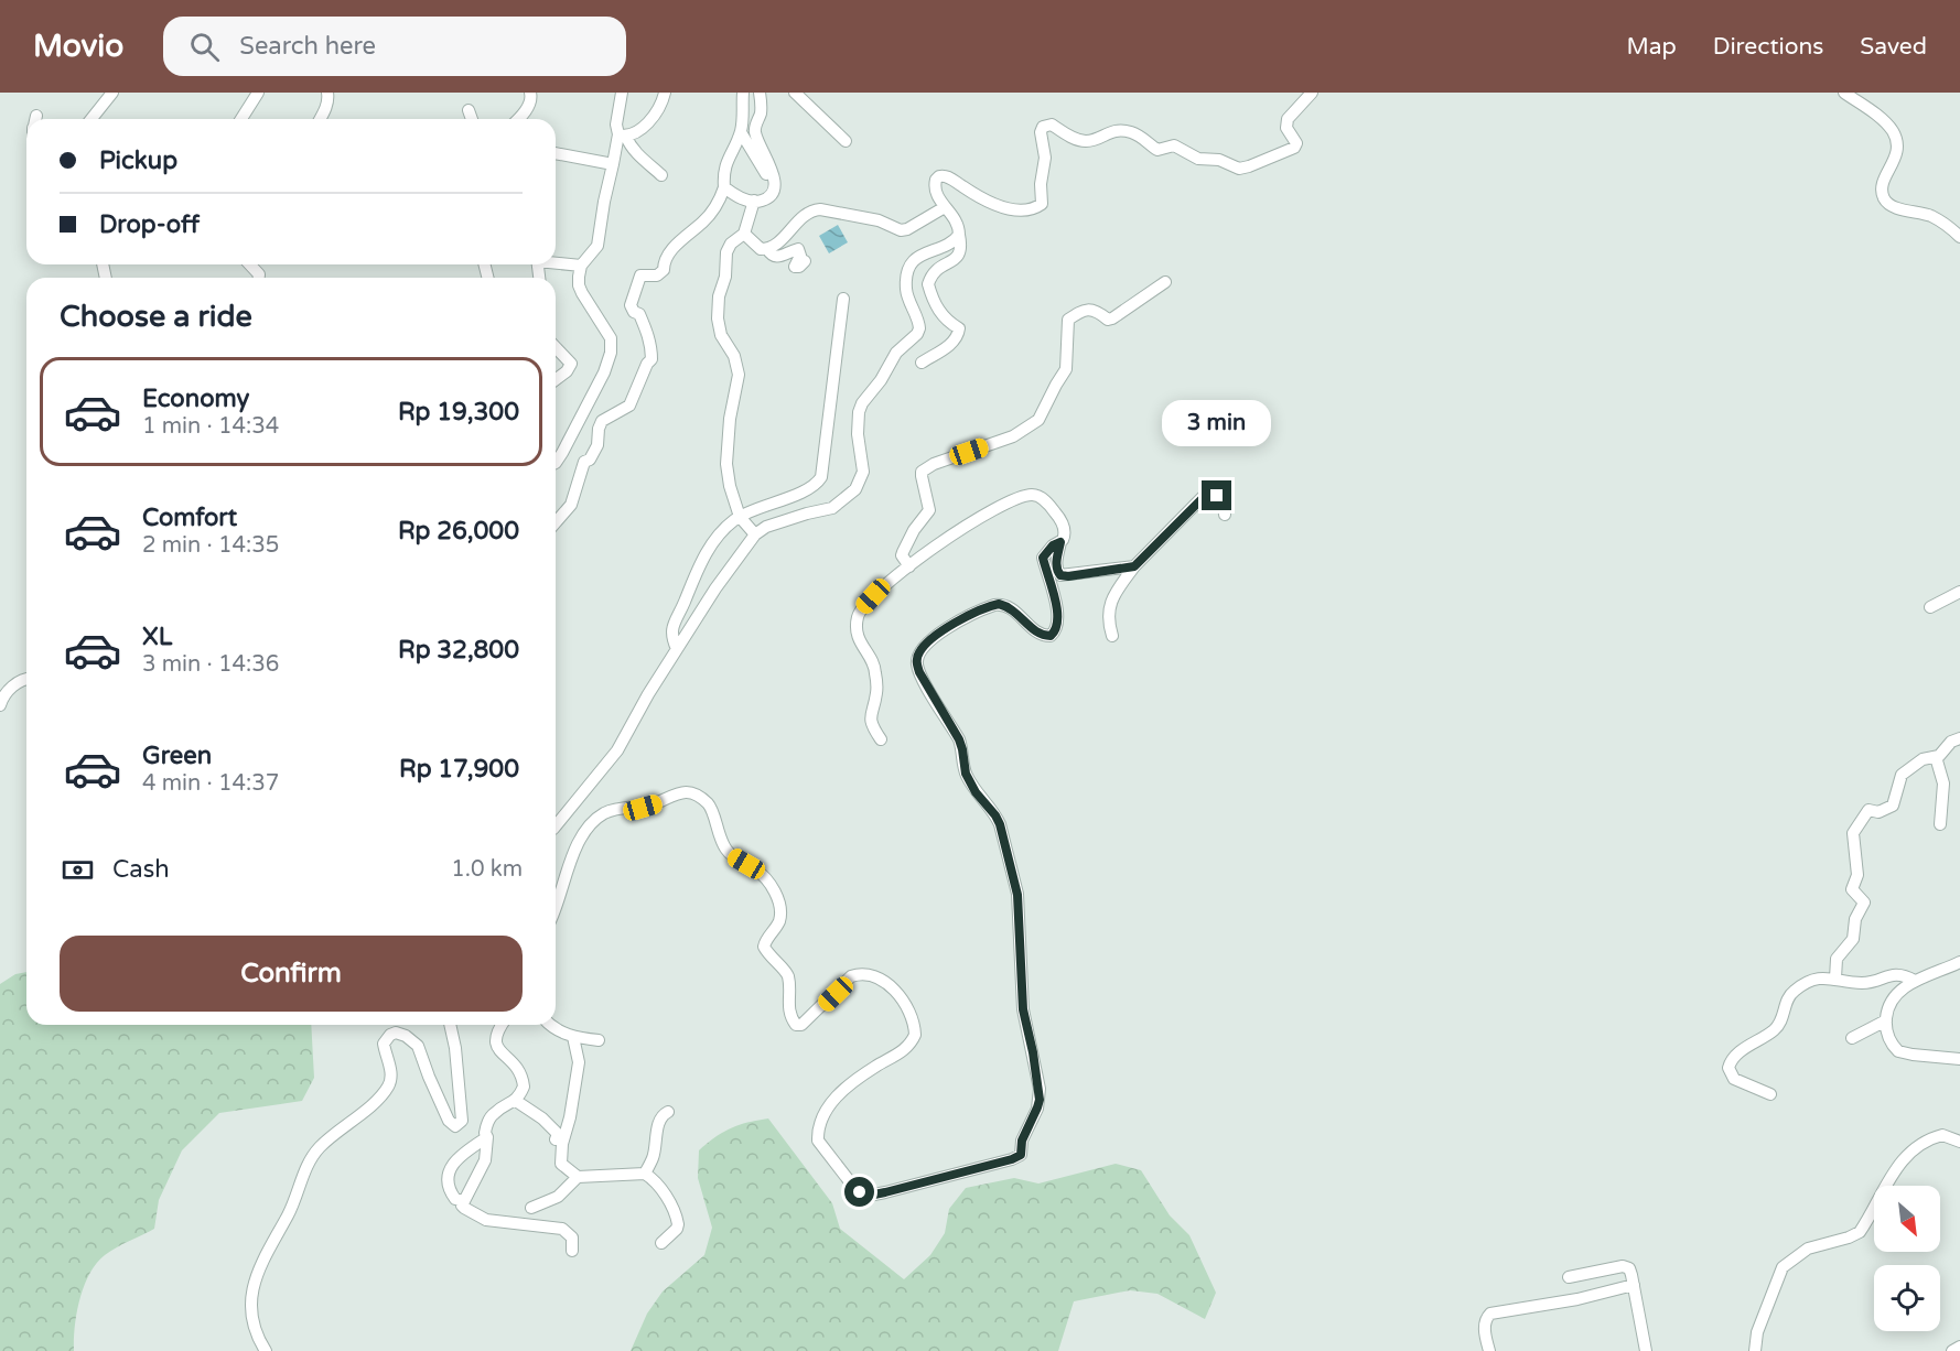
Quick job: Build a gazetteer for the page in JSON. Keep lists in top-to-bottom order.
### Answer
{
  "north": "bottom right",
  "page": {
    "header": "Movio",
    "search": "Search here",
    "nav": ["Map", "Directions", "Saved"],
    "banner": ["Pickup", "Drop-off"],
    "heading": "Choose a ride",
    "list": [
      {
        "name": "Economy",
        "note": "1 min · 14:34",
        "value": "Rp 19,300"
      },
      {
        "name": "Comfort",
        "note": "2 min · 14:35",
        "value": "Rp 26,000"
      },
      {
        "name": "XL",
        "note": "3 min · 14:36",
        "value": "Rp 32,800"
      },
      {
        "name": "Green",
        "note": "4 min · 14:37",
        "value": "Rp 17,900"
      }
    ],
    "bubble": "3 min",
    "pay": ["Cash", "1.0 km"],
    "buttons": "Confirm"
  }
}
